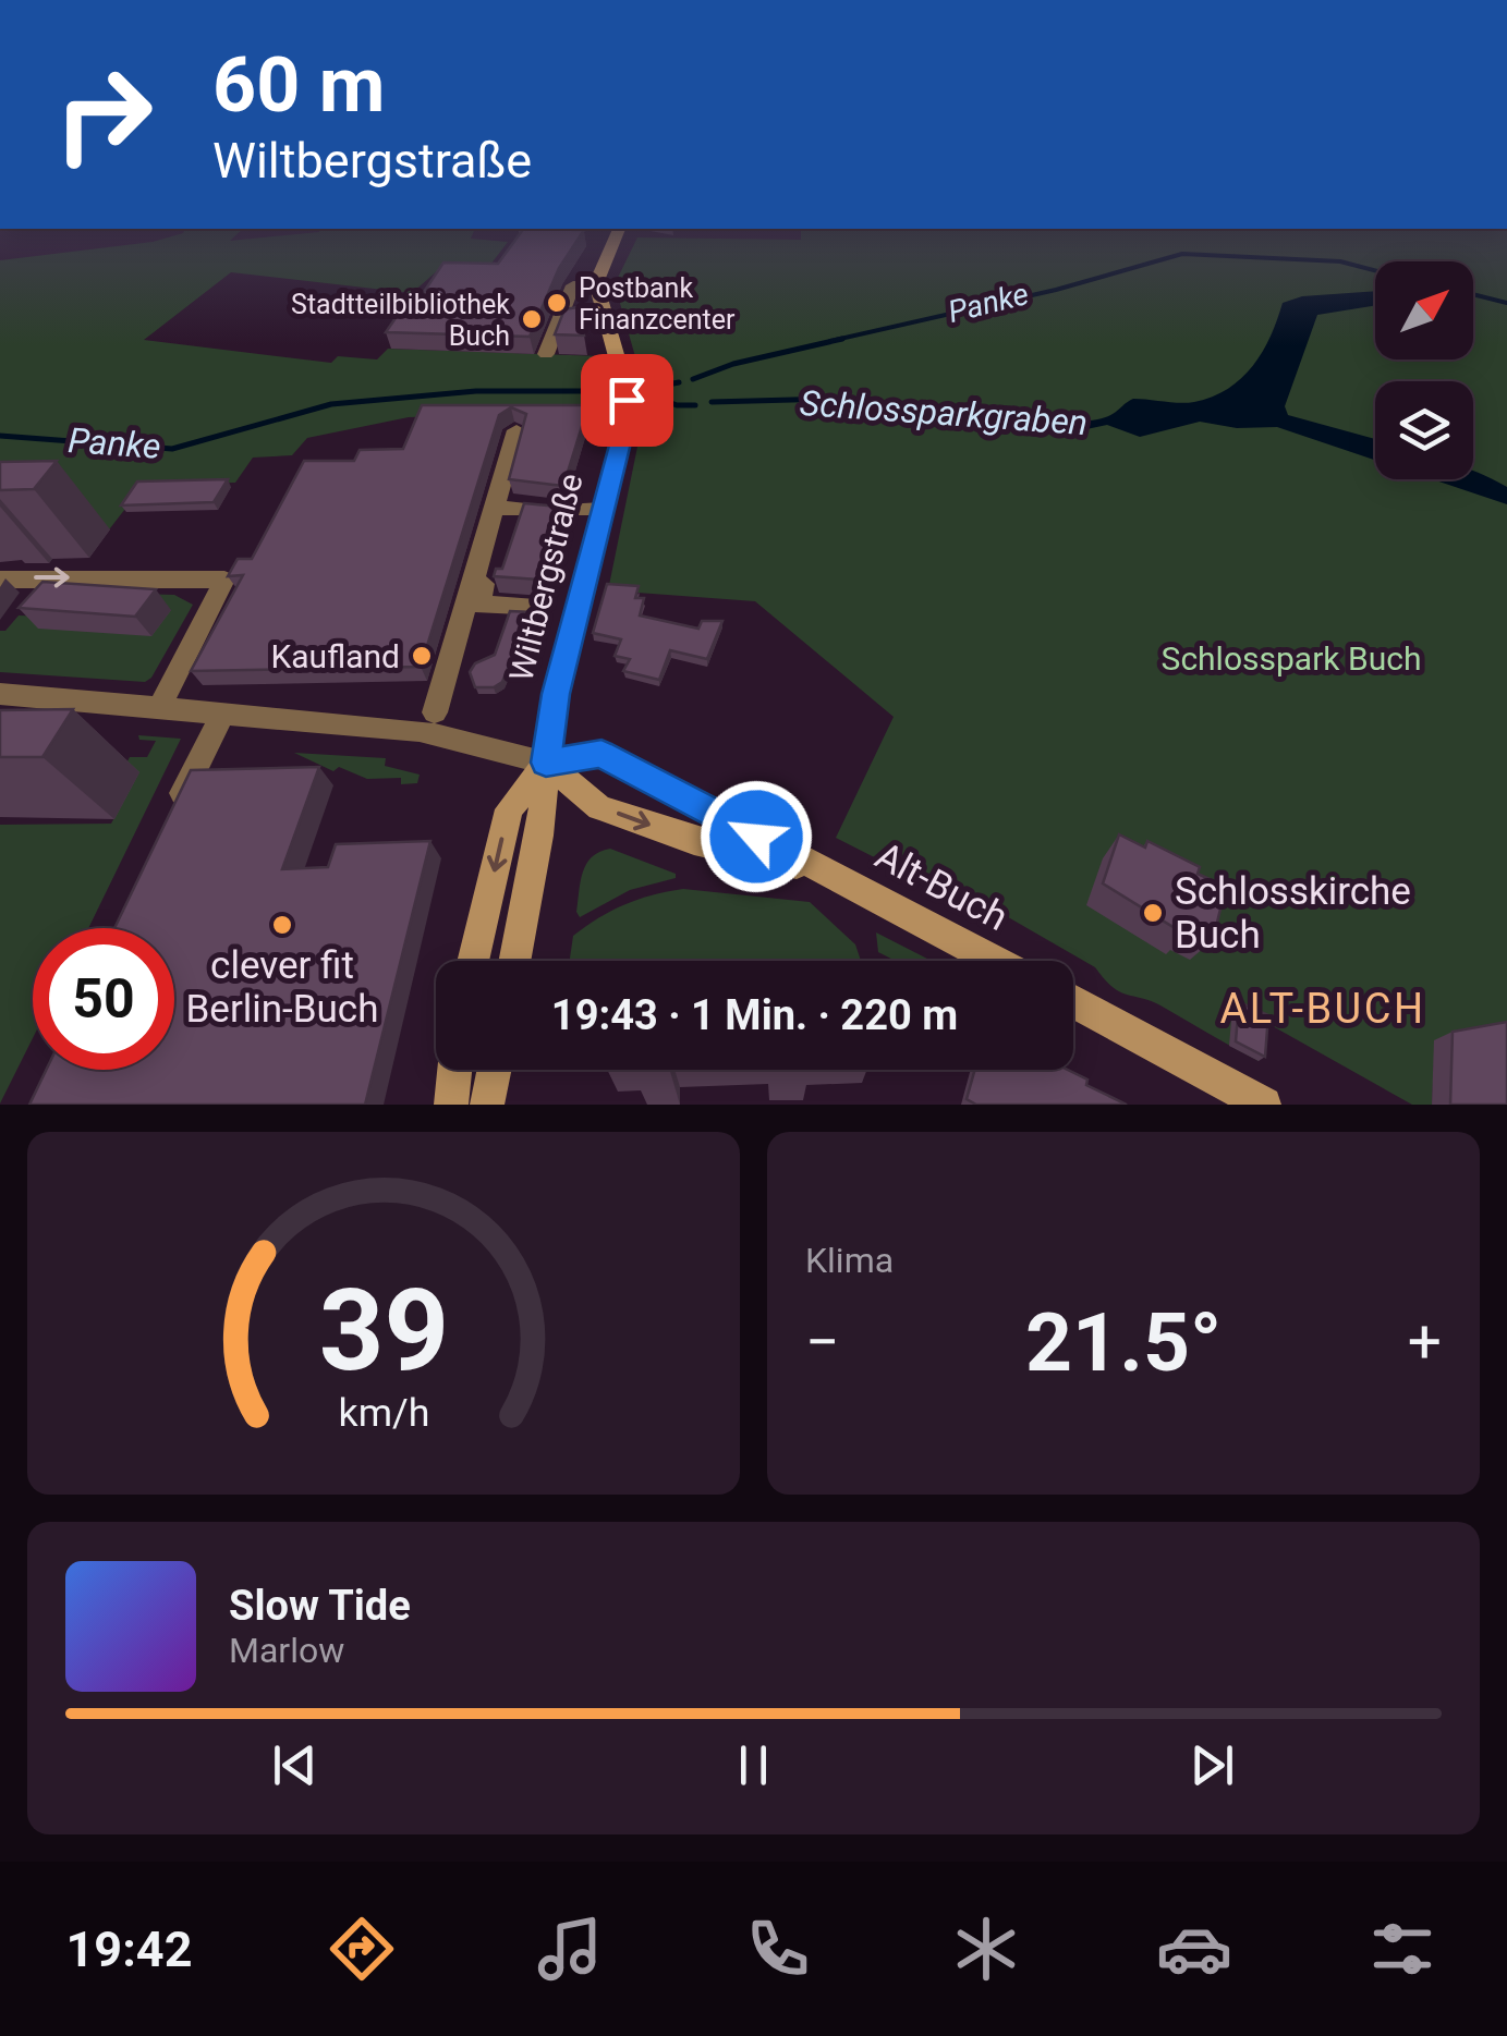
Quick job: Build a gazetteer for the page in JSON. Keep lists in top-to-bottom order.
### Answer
{
  "streets": {
    "main road": ["Wiltbergstraße", "Alt-Buch"]
  },
  "crossings": [
    ["Wiltbergstraße", "Alt-Buch"]
  ],
  "districts": ["ALT-BUCH"],
  "water": ["Panke", "Schlossparkgraben"],
  "parks": ["Schlosspark Buch"],
  "places": [
    "Postbank Finanzcenter",
    "Stadtteilbibliothek Buch",
    "Kaufland",
    "Schlosskirche Buch",
    "clever fit Berlin-Buch"
  ],
  "north": "top right",
  "page": {
    "turn": ["60 m", "Wiltbergstraße"],
    "limit": "50",
    "trip": "19:43 · 1 Min. · 220 m",
    "tile": "Klima",
    "heat": ["−", "21.5°", "+"],
    "song": ["Slow Tide", "Marlow"],
    "tabs": "19:42",
    "gauge": ["39", "km/h"]
  }
}
